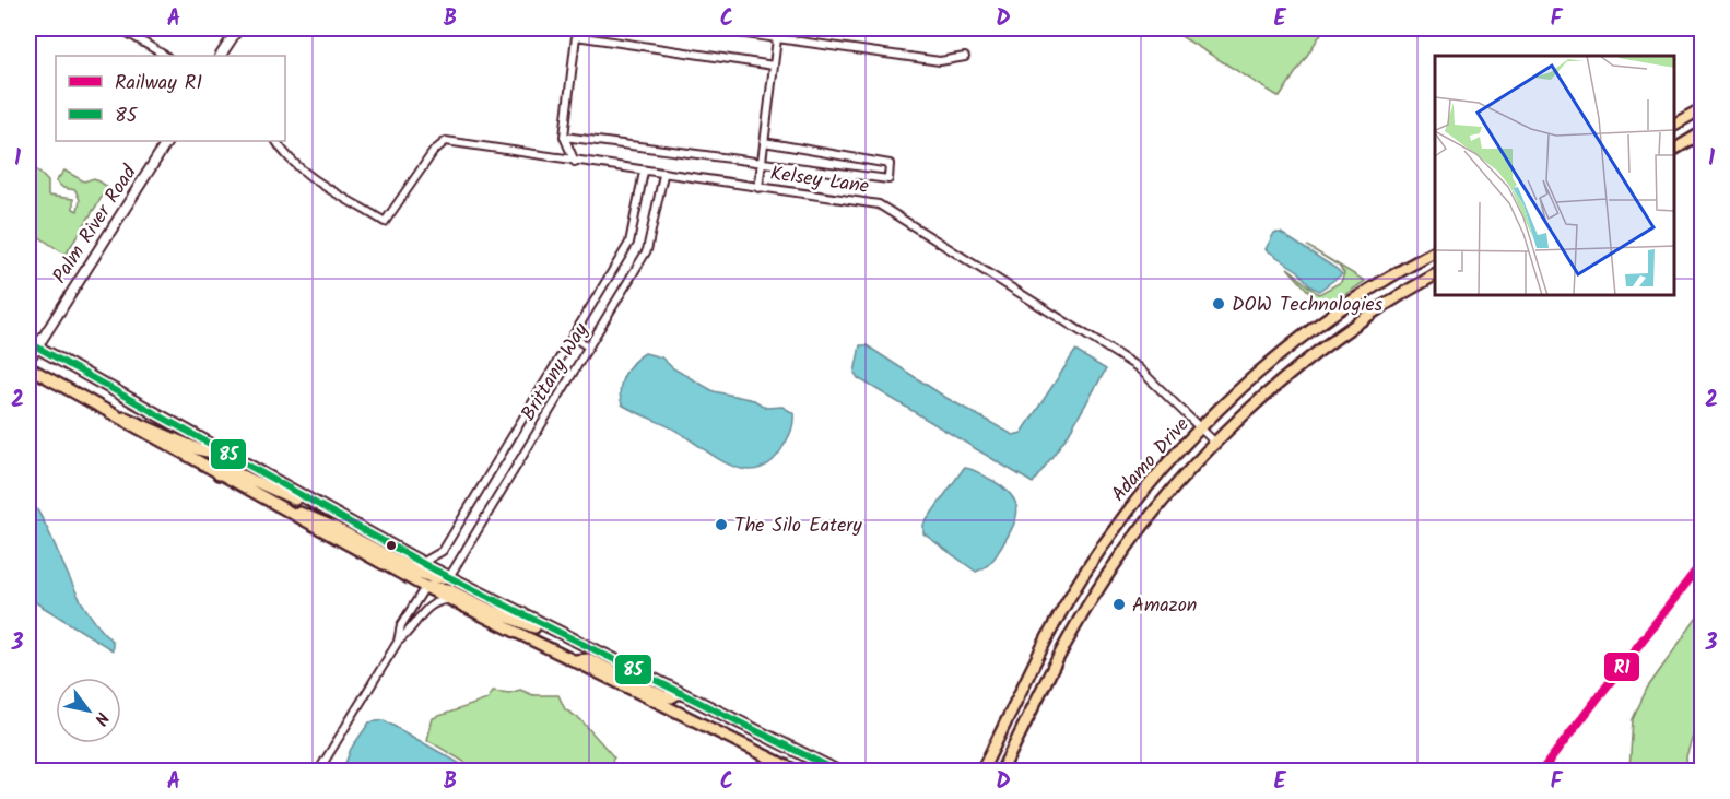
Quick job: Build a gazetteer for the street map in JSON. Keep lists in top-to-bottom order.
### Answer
{
  "streets": {
    "main road": ["Adamo Drive"],
    "street": ["Kelsey Lane", "Palm River Road", "Brittany Way"]
  },
  "crossings": [
    ["Kelsey Lane", "Brittany Way"],
    ["Kelsey Lane", "Adamo Drive"]
  ],
  "places": ["DOW Technologies", "The Silo Eatery", "Amazon"],
  "lines": ["transit line 85", "rail line R1"],
  "legend": ["Railway R1", "85"],
  "north": "bottom right",
  "grid": {
    "columns": [
      "A",
      "B",
      "C",
      "D",
      "E",
      "F"
    ],
    "rows": ["1", "2", "3"]
  }
}
